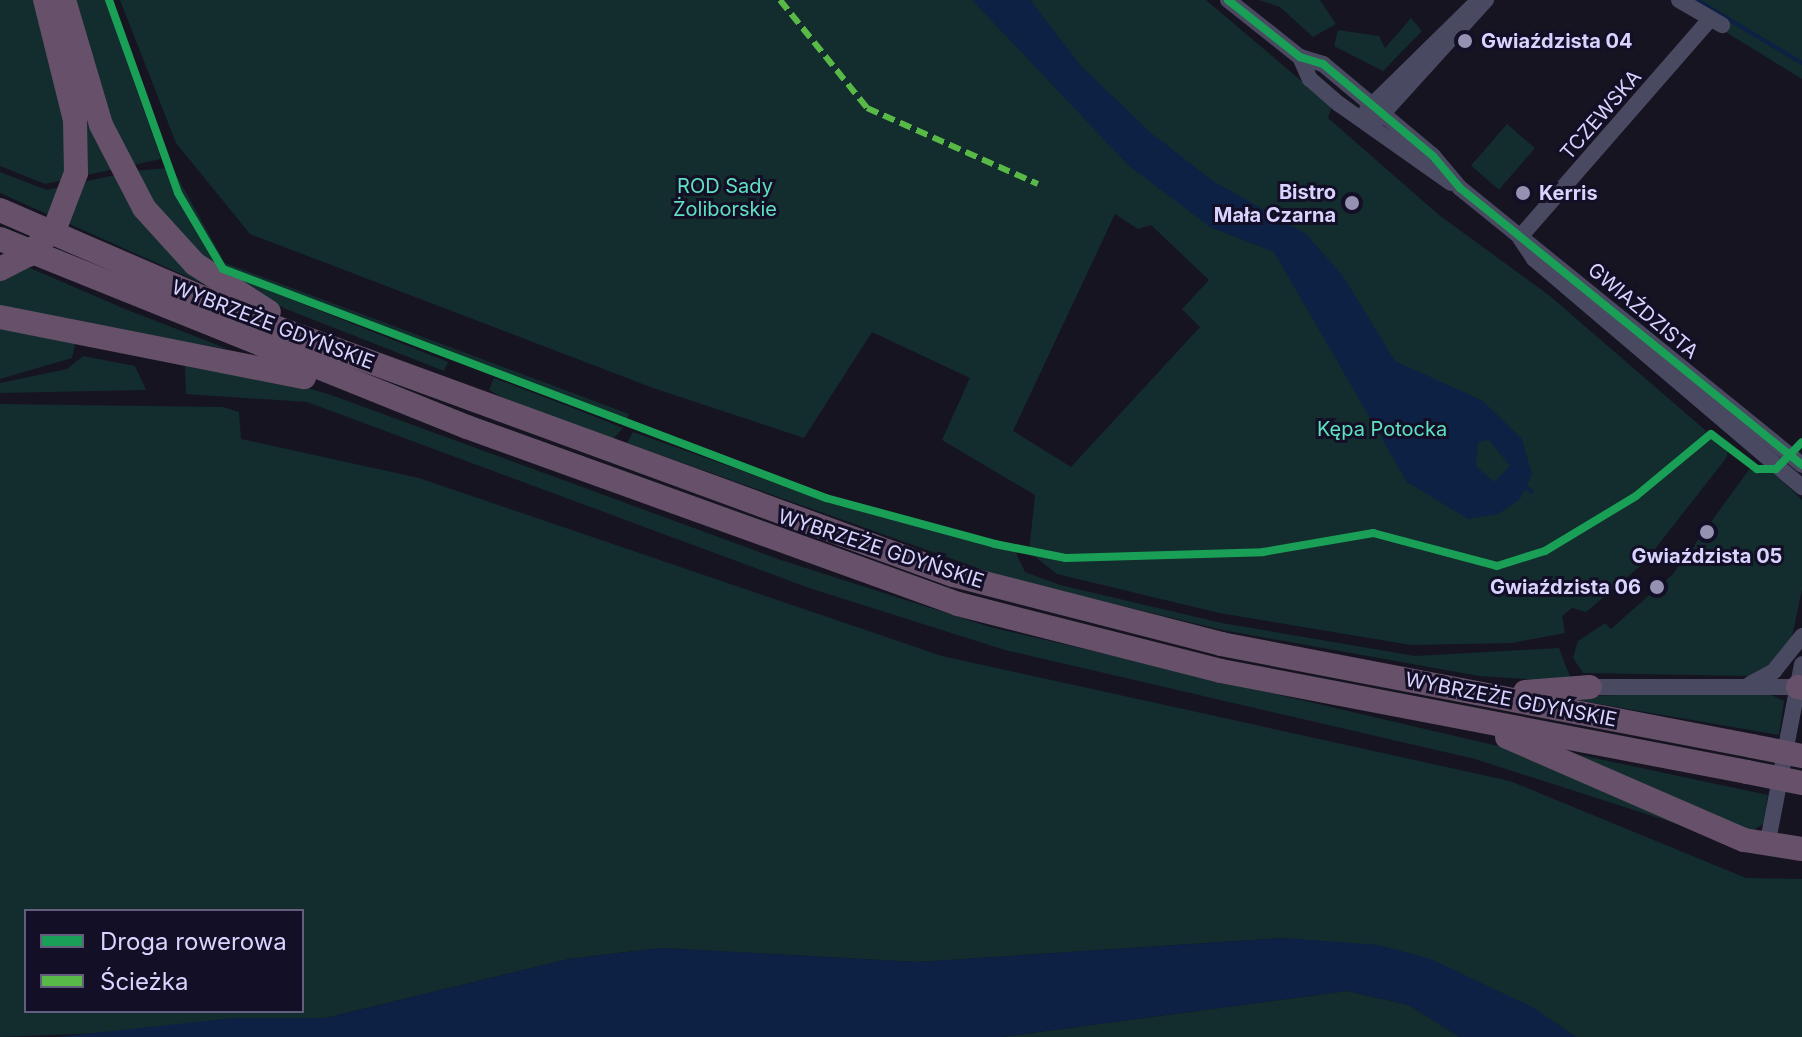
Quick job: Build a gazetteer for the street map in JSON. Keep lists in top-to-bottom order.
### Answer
{
  "streets": {
    "highway": ["WYBRZEŻE GDYŃSKIE"],
    "street": ["TCZEWSKA", "GWIAŹDZISTA"]
  },
  "crossings": [
    ["TCZEWSKA", "GWIAŹDZISTA"]
  ],
  "parks": ["ROD Sady Żoliborskie", "Kępa Potocka"],
  "places": [
    "Gwiaździsta 04",
    "Kerris",
    "Bistro Mała Czarna",
    "Gwiaździsta 05",
    "Gwiaździsta 06"
  ],
  "legend": ["Droga rowerowa", "Ścieżka"]
}
